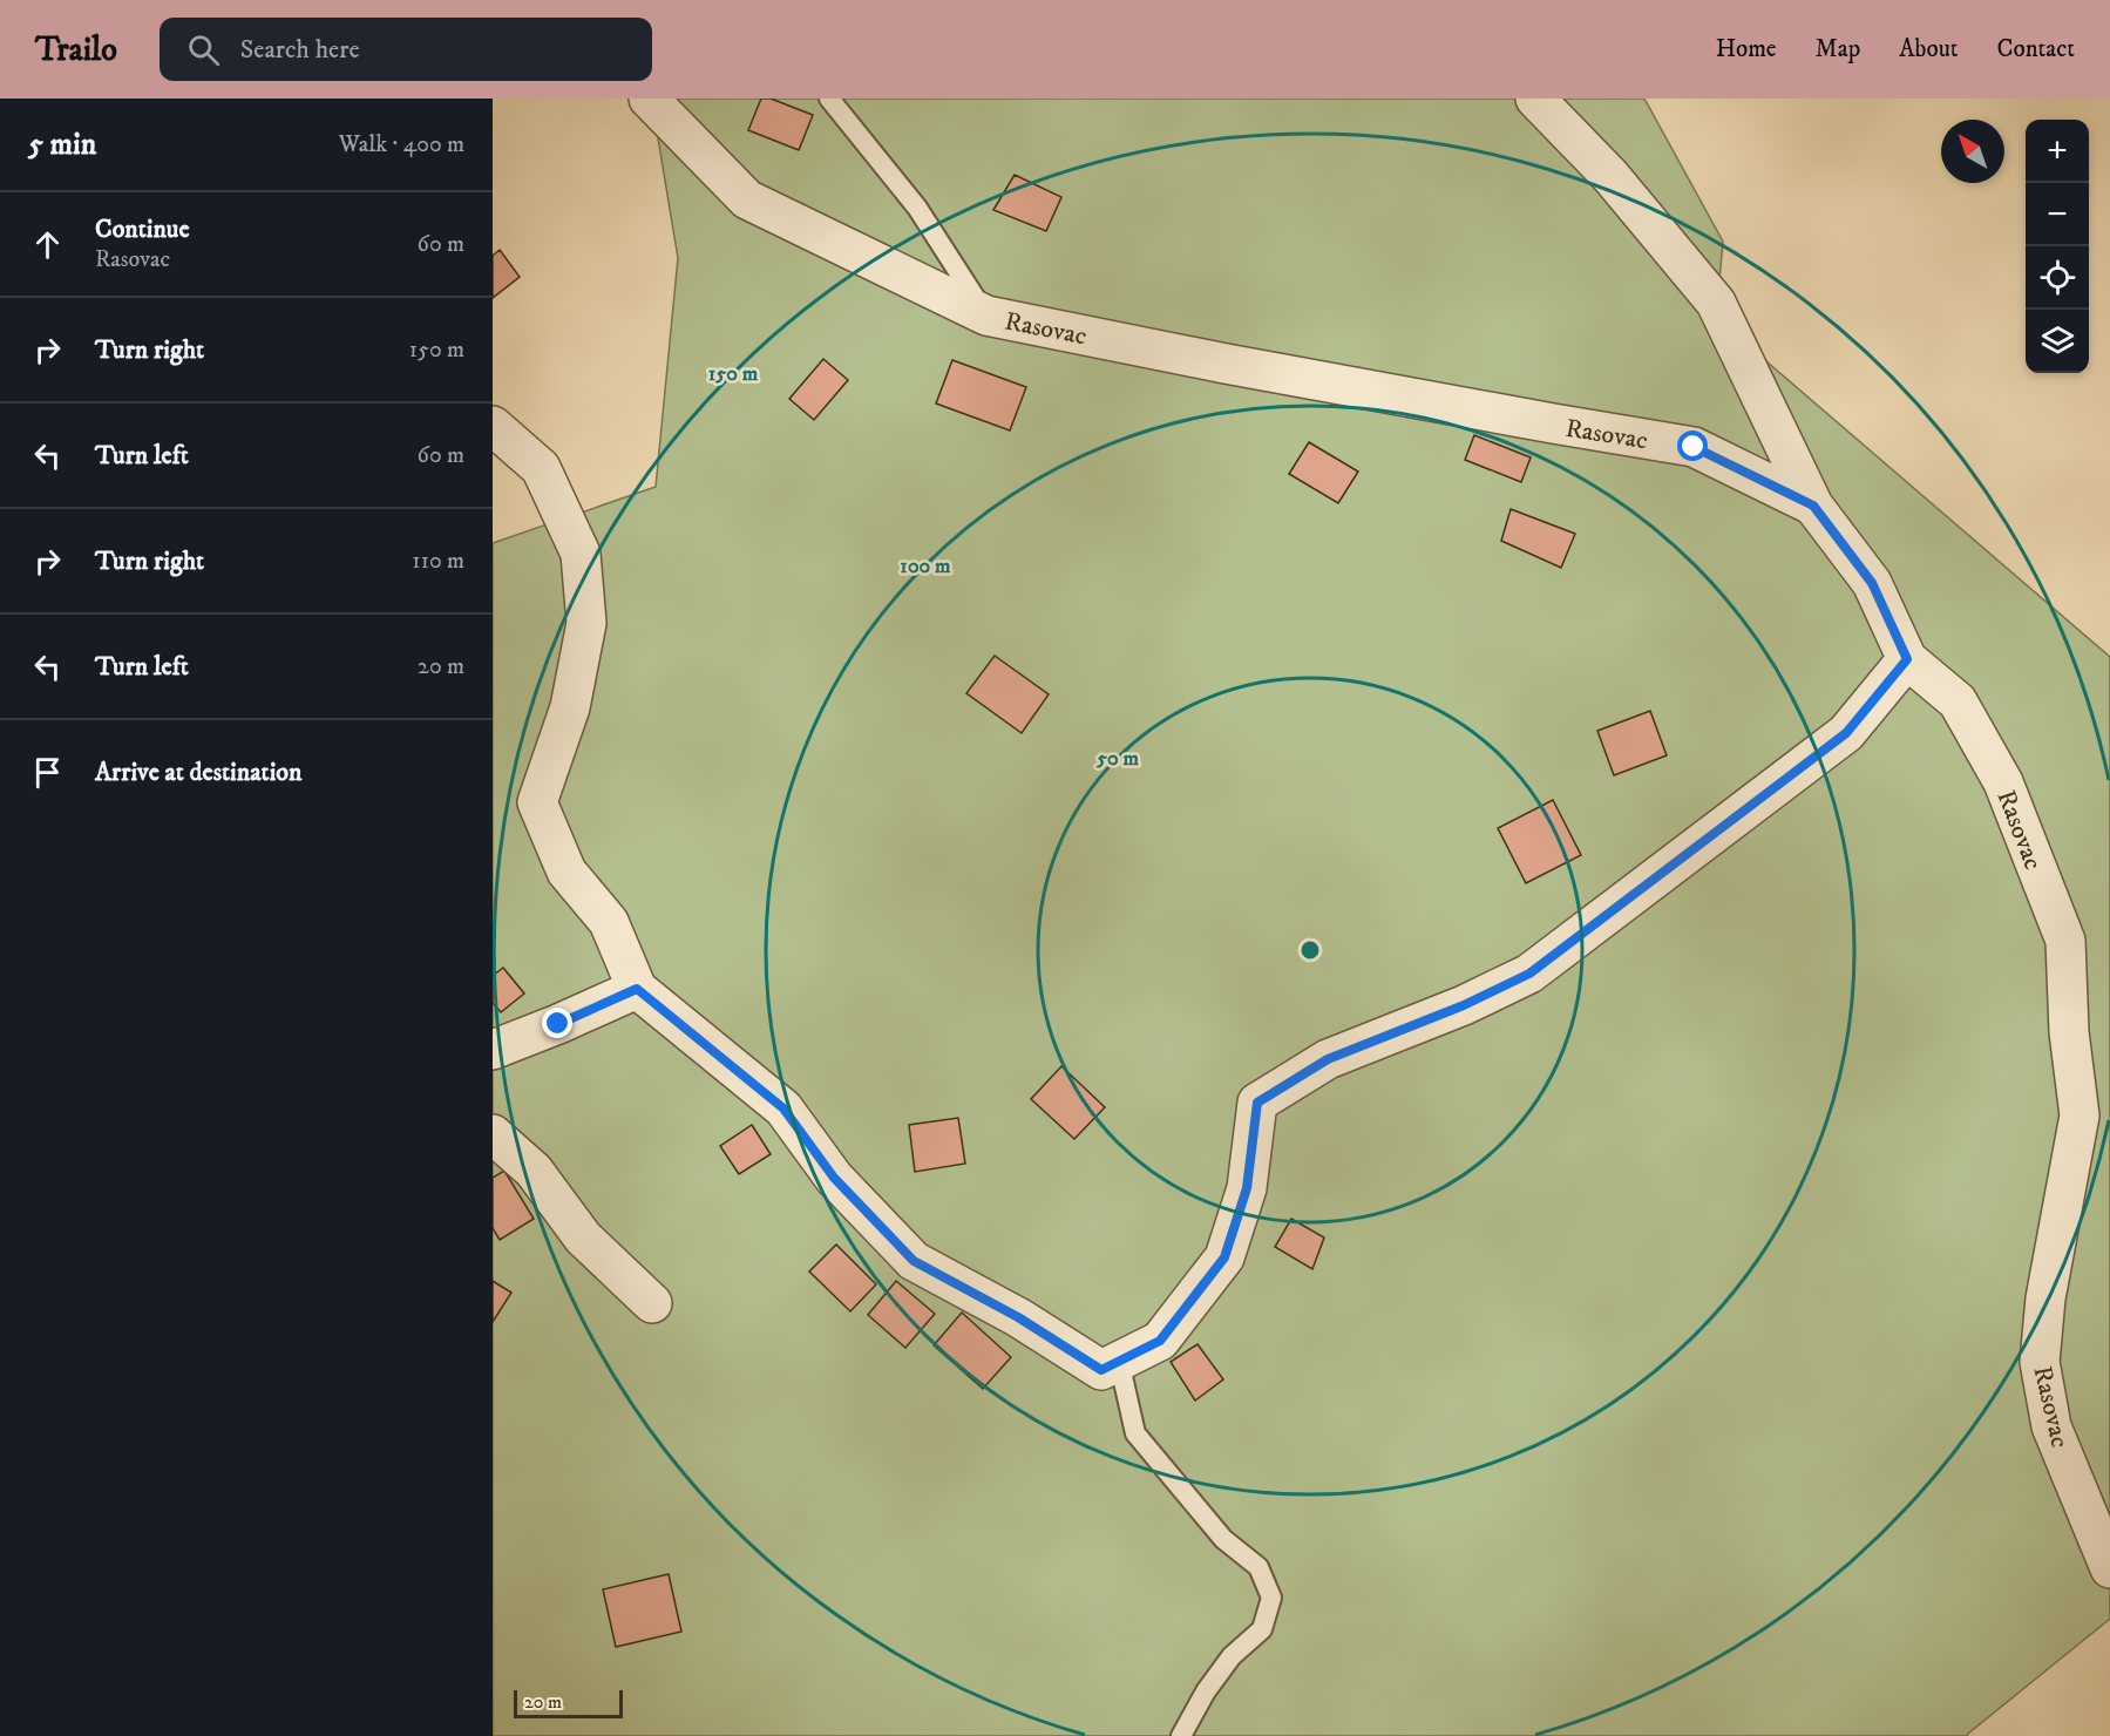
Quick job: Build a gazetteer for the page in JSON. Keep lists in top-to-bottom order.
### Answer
{
  "streets": {
    "street": ["Rasovac"]
  },
  "scale_bar": "20 m",
  "north": "top left",
  "page": {
    "header": "Trailo",
    "search": "Search here",
    "nav": [
      "Home",
      "Map",
      "About",
      "Contact"
    ],
    "heading": ["5 min", "Walk · 400 m"],
    "map_buttons": ["+", "−"],
    "list": [
      ["Continue", "Rasovac", "60 m"],
      ["Turn right", "150 m"],
      ["Turn left", "60 m"],
      ["Turn right", "110 m"],
      ["Turn left", "20 m"],
      "Arrive at destination"
    ],
    "scale": "20 m"
  },
  "rings": ["150 m", "100 m", "50 m"]
}
